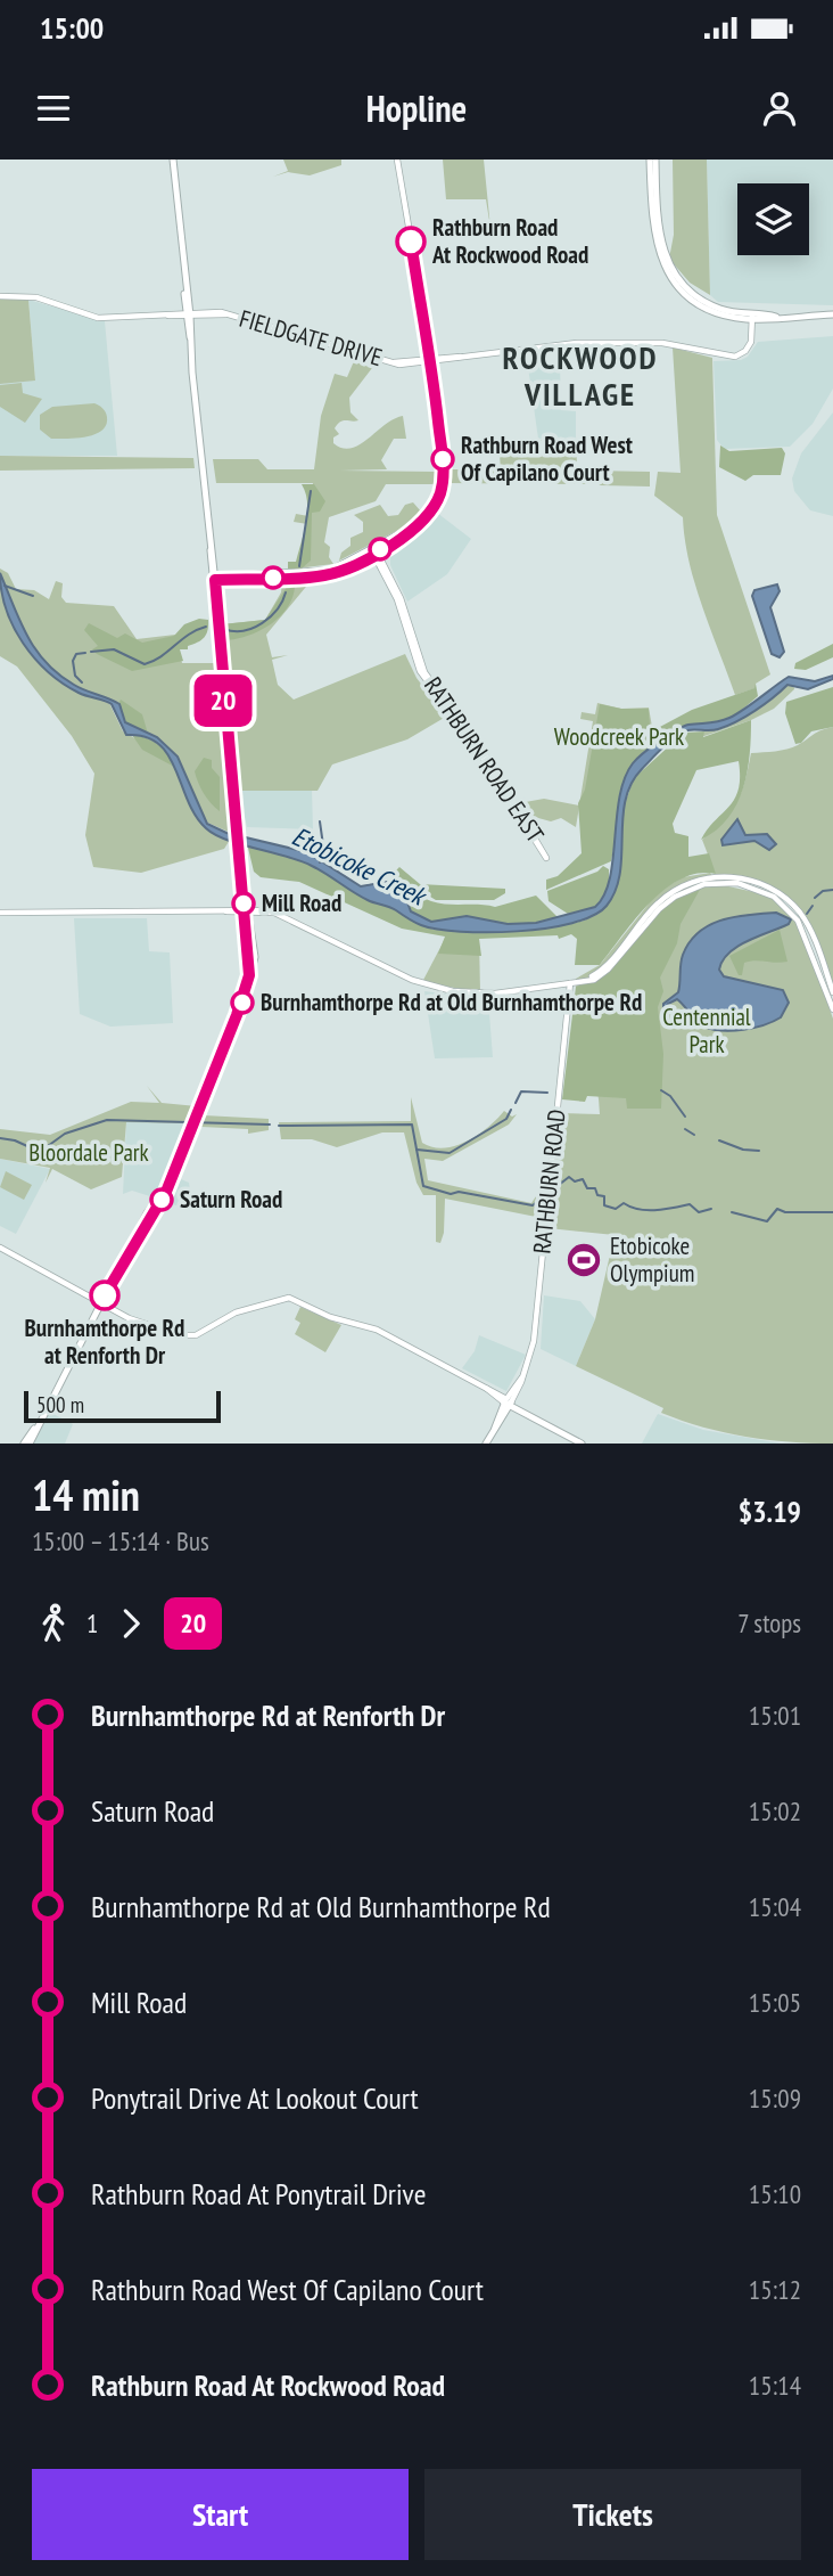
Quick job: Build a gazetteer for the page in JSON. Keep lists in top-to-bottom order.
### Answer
{
  "streets": {
    "main road": ["RATHBURN ROAD"],
    "street": ["FIELDGATE DRIVE", "RATHBURN ROAD EAST"]
  },
  "districts": ["ROCKWOOD VILLAGE"],
  "water": ["Etobicoke Creek"],
  "parks": ["Woodcreek Park", "Centennial Park", "Bloordale Park"],
  "places": {
    "other": [
      "Rathburn Road At Rockwood Road",
      "Rathburn Road West Of Capilano Court",
      "Mill Road",
      "Burnhamthorpe Rd at Old Burnhamthorpe Rd",
      "Saturn Road",
      "Burnhamthorpe Rd at Renforth Dr"
    ],
    "sports": ["Etobicoke Olympium"]
  },
  "lines": ["bus line 20"],
  "scale_bar": "500 m",
  "page": {
    "status": "15:00",
    "header": "Hopline",
    "on_map": "20",
    "scale": "500 m",
    "heading": ["14 min", "15:00 – 15:14 · Bus", "$3.19"],
    "legs": ["1", "20", "7 stops"],
    "list": [
      {
        "name": "Burnhamthorpe Rd at Renforth Dr",
        "value": "15:01"
      },
      {
        "name": "Saturn Road",
        "value": "15:02"
      },
      {
        "name": "Burnhamthorpe Rd at Old Burnhamthorpe Rd",
        "value": "15:04"
      },
      {
        "name": "Mill Road",
        "value": "15:05"
      },
      {
        "name": "Ponytrail Drive At Lookout Court",
        "value": "15:09"
      },
      {
        "name": "Rathburn Road At Ponytrail Drive",
        "value": "15:10"
      },
      {
        "name": "Rathburn Road West Of Capilano Court",
        "value": "15:12"
      },
      {
        "name": "Rathburn Road At Rockwood Road",
        "value": "15:14"
      }
    ],
    "buttons": ["Start", "Tickets"]
  }
}
